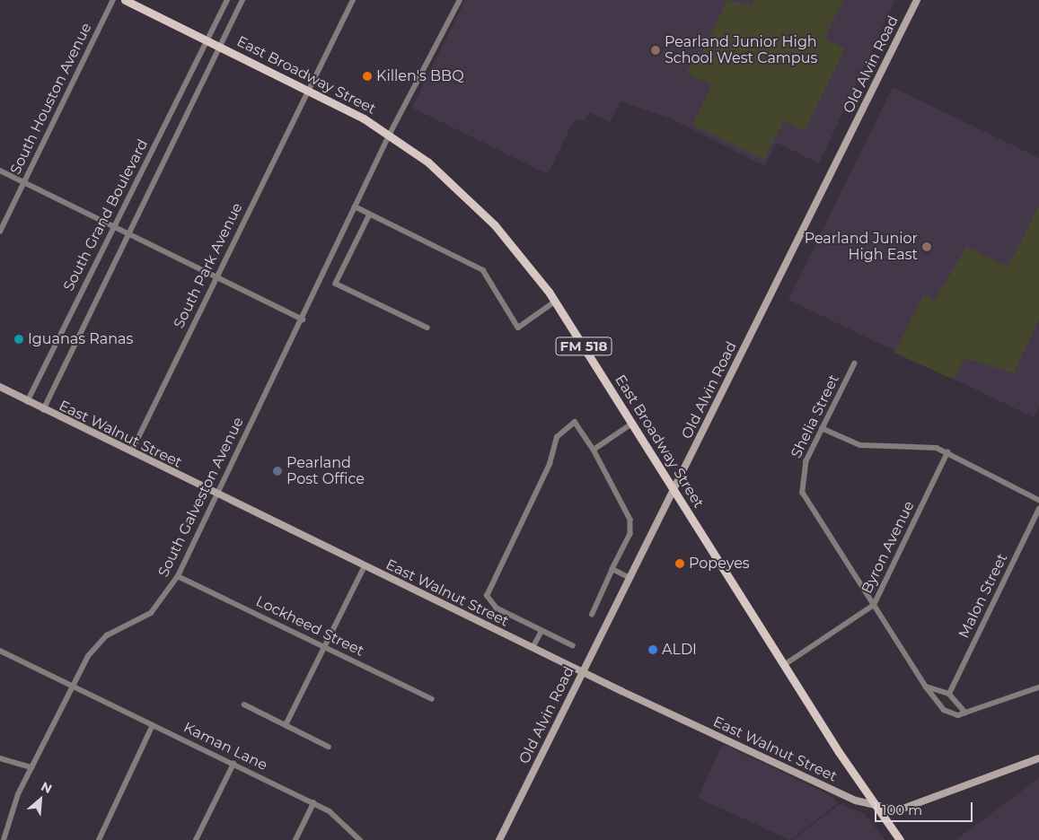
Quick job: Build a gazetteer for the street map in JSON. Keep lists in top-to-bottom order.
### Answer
{
  "streets": {
    "main road": ["East Broadway Street", "FM 518"],
    "street": [
      "Old Alvin Road",
      "South Houston Avenue",
      "South Grand Boulevard",
      "South Park Avenue",
      "Shelia Street",
      "East Walnut Street",
      "South Galveston Avenue",
      "Byron Avenue",
      "Malon Street",
      "Lockheed Street",
      "Kaman Lane"
    ]
  },
  "crossings": [
    ["Old Alvin Road", "East Broadway Street"],
    ["Old Alvin Road", "East Walnut Street"],
    ["East Broadway Street", "South Grand Boulevard"],
    ["East Broadway Street", "South Park Avenue"],
    ["East Broadway Street", "East Walnut Street"],
    ["East Broadway Street", "South Galveston Avenue"],
    ["East Broadway Street", "Byron Avenue"],
    ["South Grand Boulevard", "East Walnut Street"],
    ["South Park Avenue", "East Walnut Street"],
    ["Shelia Street", "Byron Avenue"],
    ["East Walnut Street", "South Galveston Avenue"],
    ["South Galveston Avenue", "Lockheed Street"],
    ["South Galveston Avenue", "Kaman Lane"]
  ],
  "places": [
    "Pearland Junior High School West Campus",
    "Killen's BBQ",
    "Pearland Junior High East",
    "Iguanas Ranas",
    "Pearland Post Office",
    "Popeyes",
    "ALDI"
  ],
  "scale_bar": "100 m",
  "north": "top right"
}
